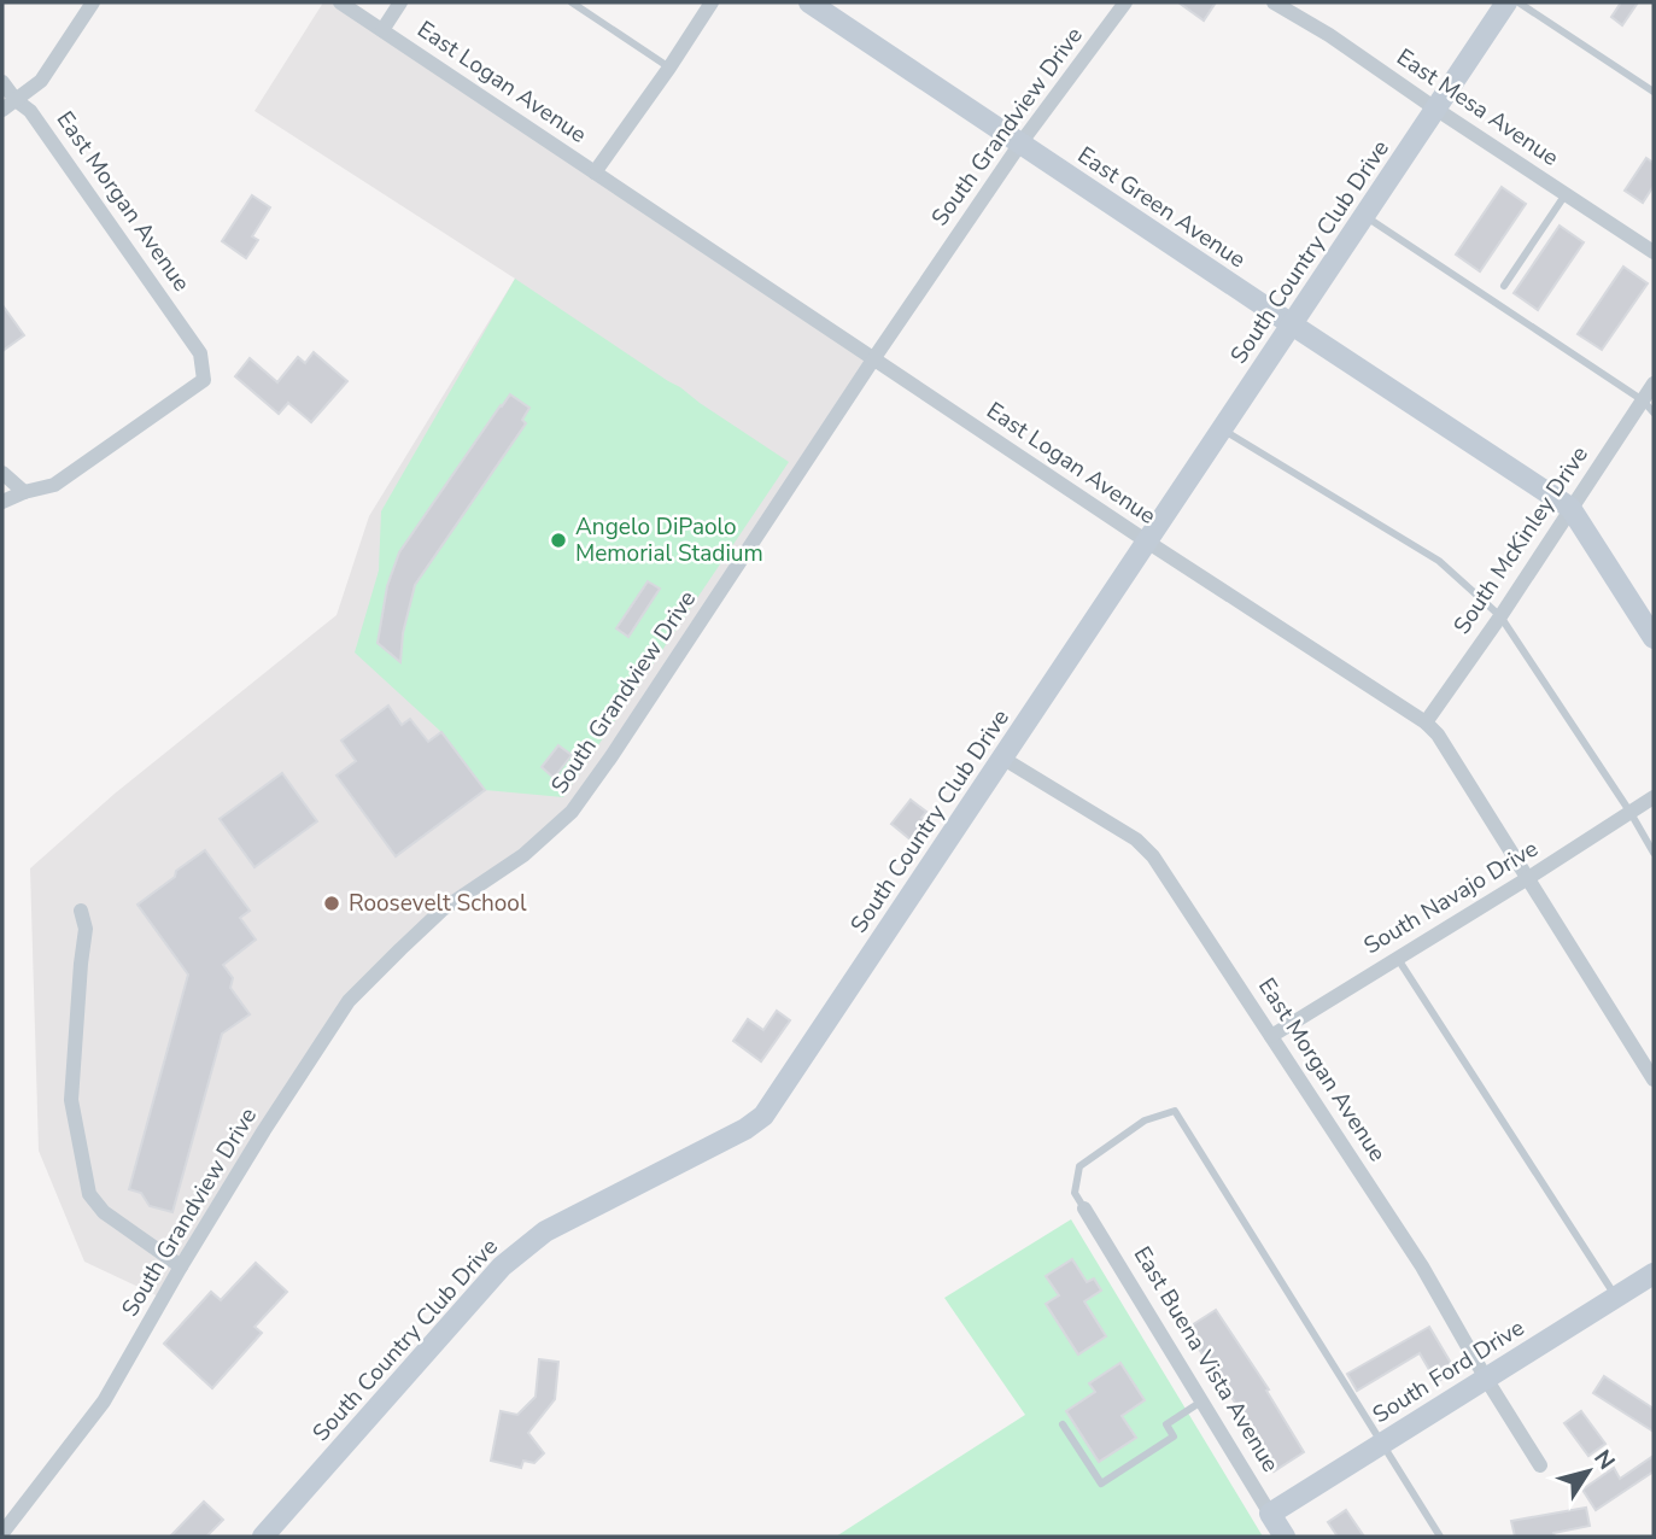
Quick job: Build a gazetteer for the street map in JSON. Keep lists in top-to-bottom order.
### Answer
{
  "streets": {
    "main road": [
      "East Green Avenue",
      "South Country Club Drive",
      "East Buena Vista Avenue",
      "South Ford Drive"
    ],
    "street": [
      "East Logan Avenue",
      "East Mesa Avenue",
      "South Grandview Drive",
      "East Morgan Avenue",
      "South McKinley Drive",
      "South Navajo Drive"
    ]
  },
  "crossings": [
    ["East Logan Avenue", "South Grandview Drive"],
    ["East Logan Avenue", "South Country Club Drive"],
    ["East Logan Avenue", "South McKinley Drive"],
    ["East Logan Avenue", "South Navajo Drive"],
    ["East Mesa Avenue", "South Country Club Drive"],
    ["South Grandview Drive", "East Green Avenue"],
    ["East Morgan Avenue", "South Country Club Drive"],
    ["East Morgan Avenue", "South Navajo Drive"],
    ["East Morgan Avenue", "South Ford Drive"],
    ["East Green Avenue", "South Country Club Drive"],
    ["East Green Avenue", "South McKinley Drive"],
    ["East Buena Vista Avenue", "South Ford Drive"]
  ],
  "places": ["Angelo DiPaolo Memorial Stadium", "Roosevelt School"],
  "north": "top right"
}
